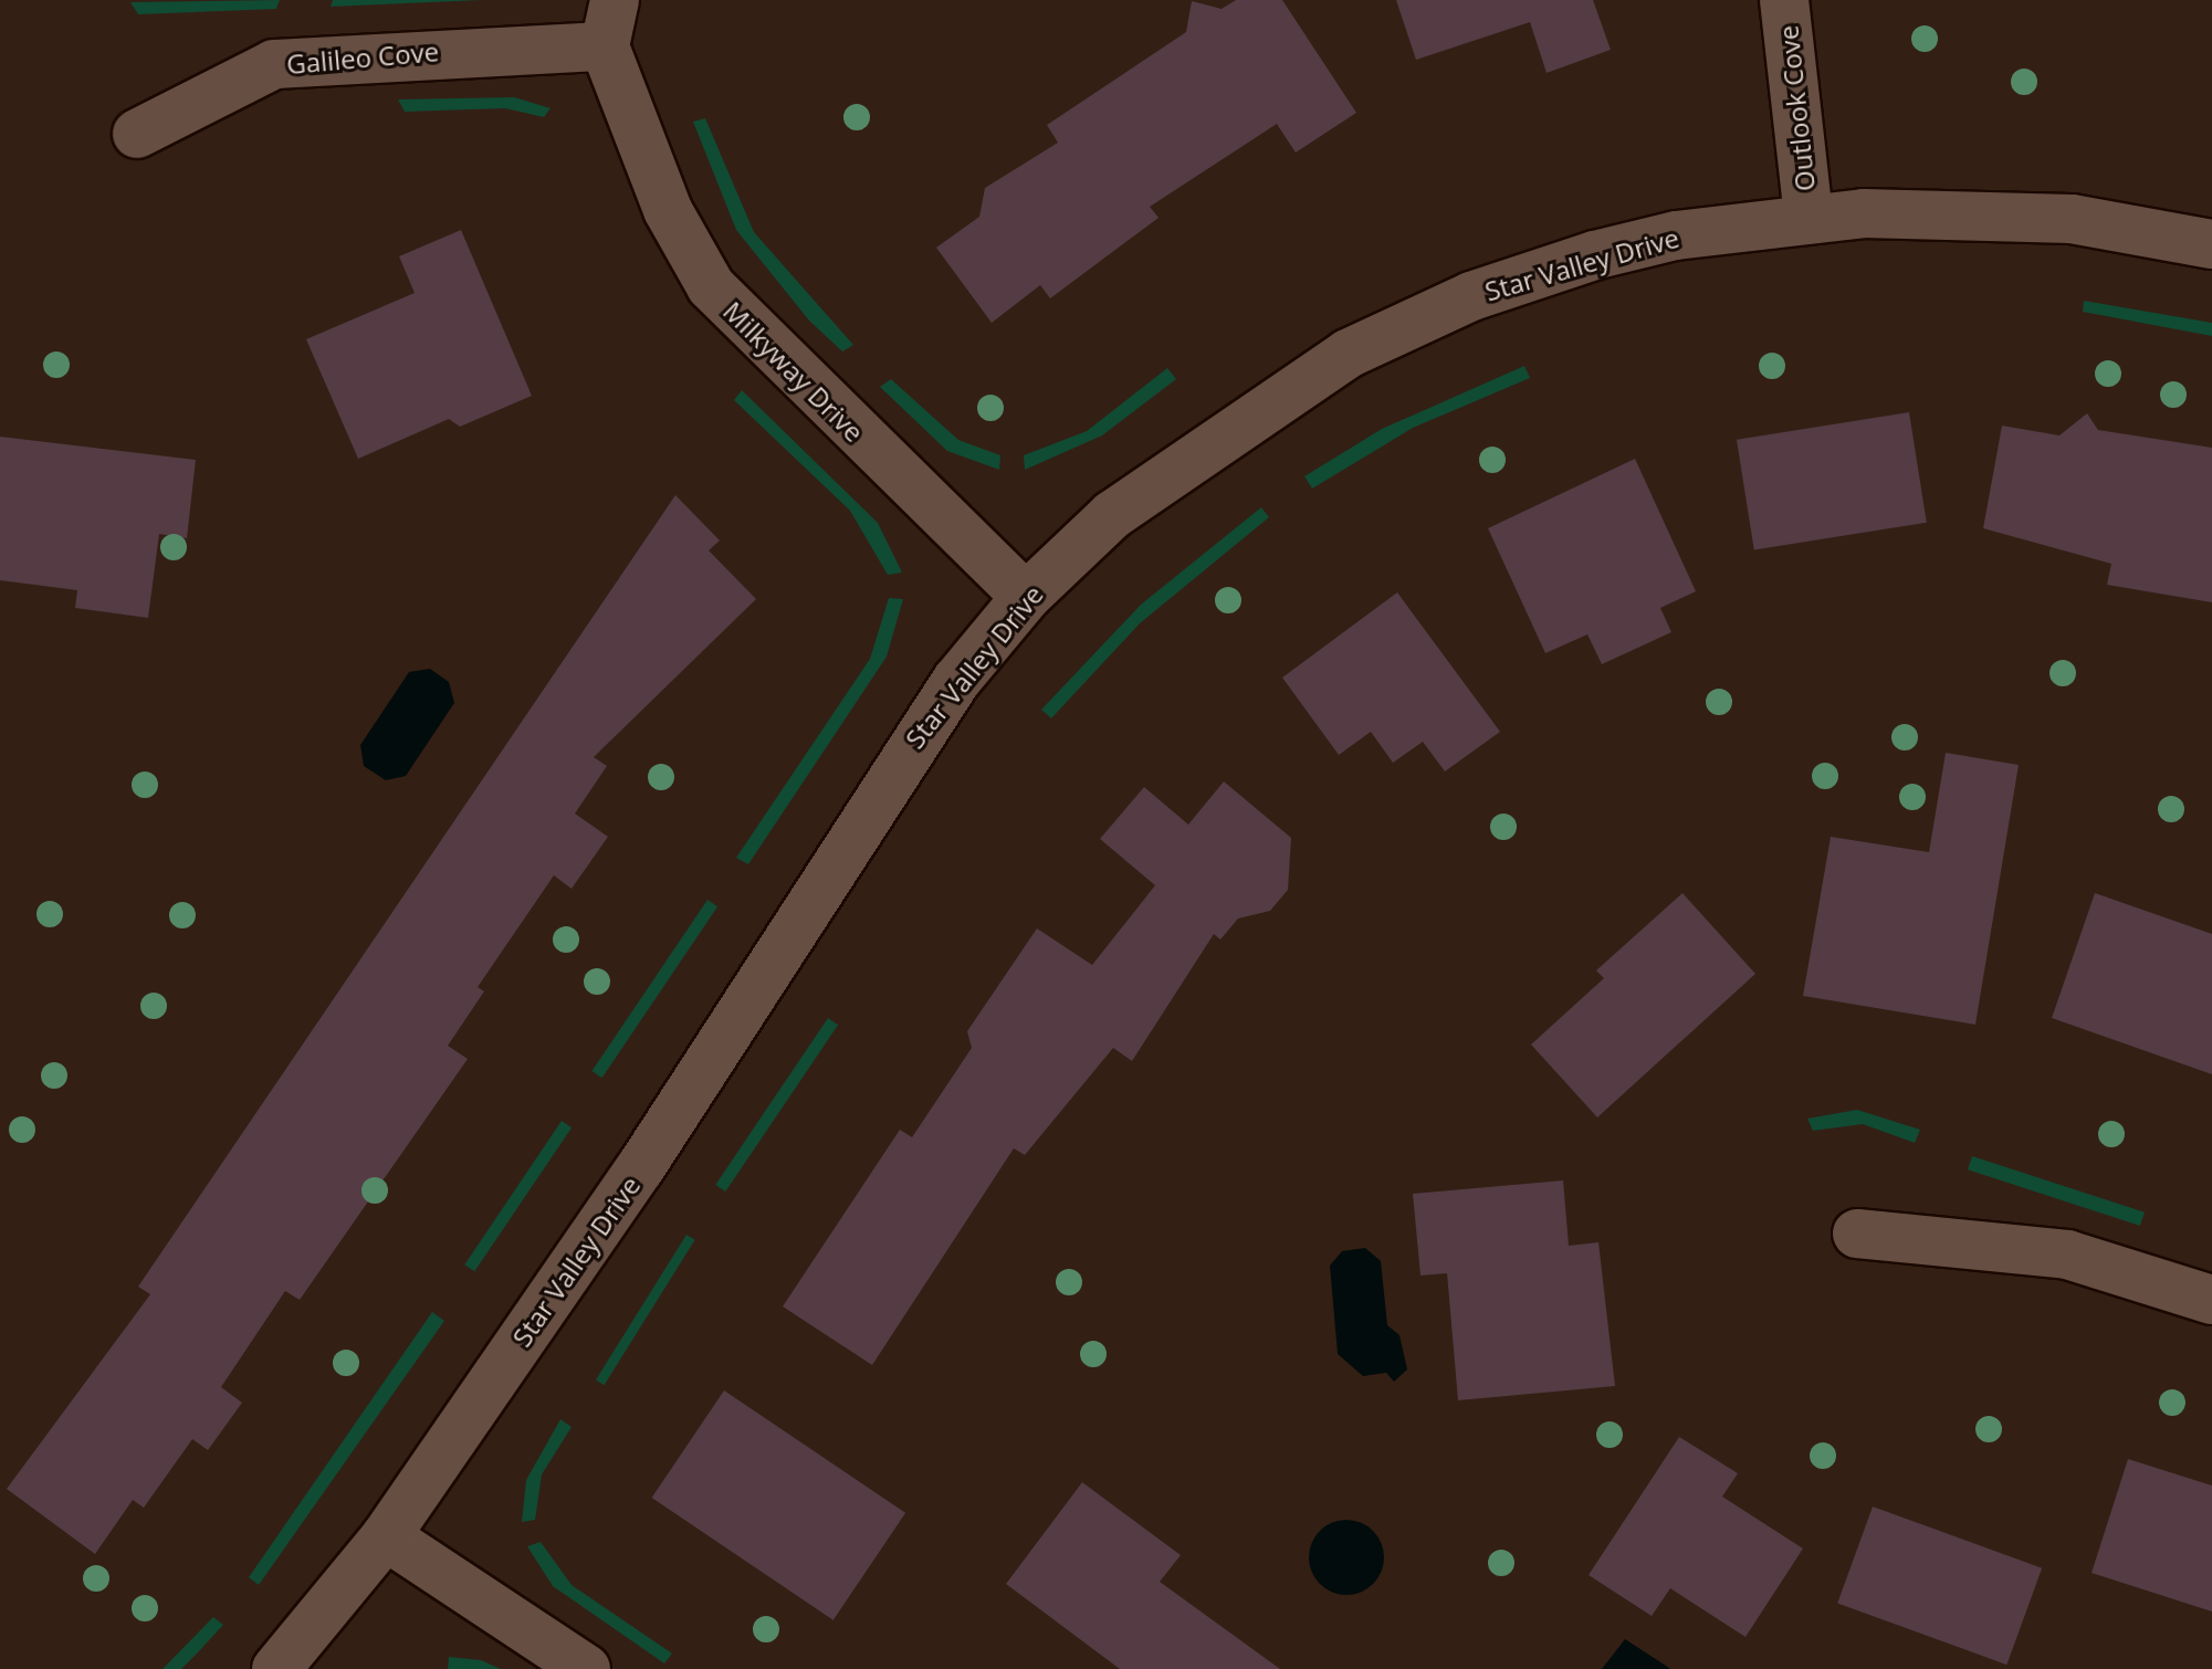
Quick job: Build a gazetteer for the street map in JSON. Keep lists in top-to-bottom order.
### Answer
{
  "streets": {
    "street": [
      "Galileo Cove",
      "Outlook Cove",
      "Star Valley Drive",
      "Milkyway Drive"
    ]
  },
  "crossings": [
    ["Galileo Cove", "Milkyway Drive"],
    ["Outlook Cove", "Star Valley Drive"],
    ["Star Valley Drive", "Milkyway Drive"]
  ]
}
